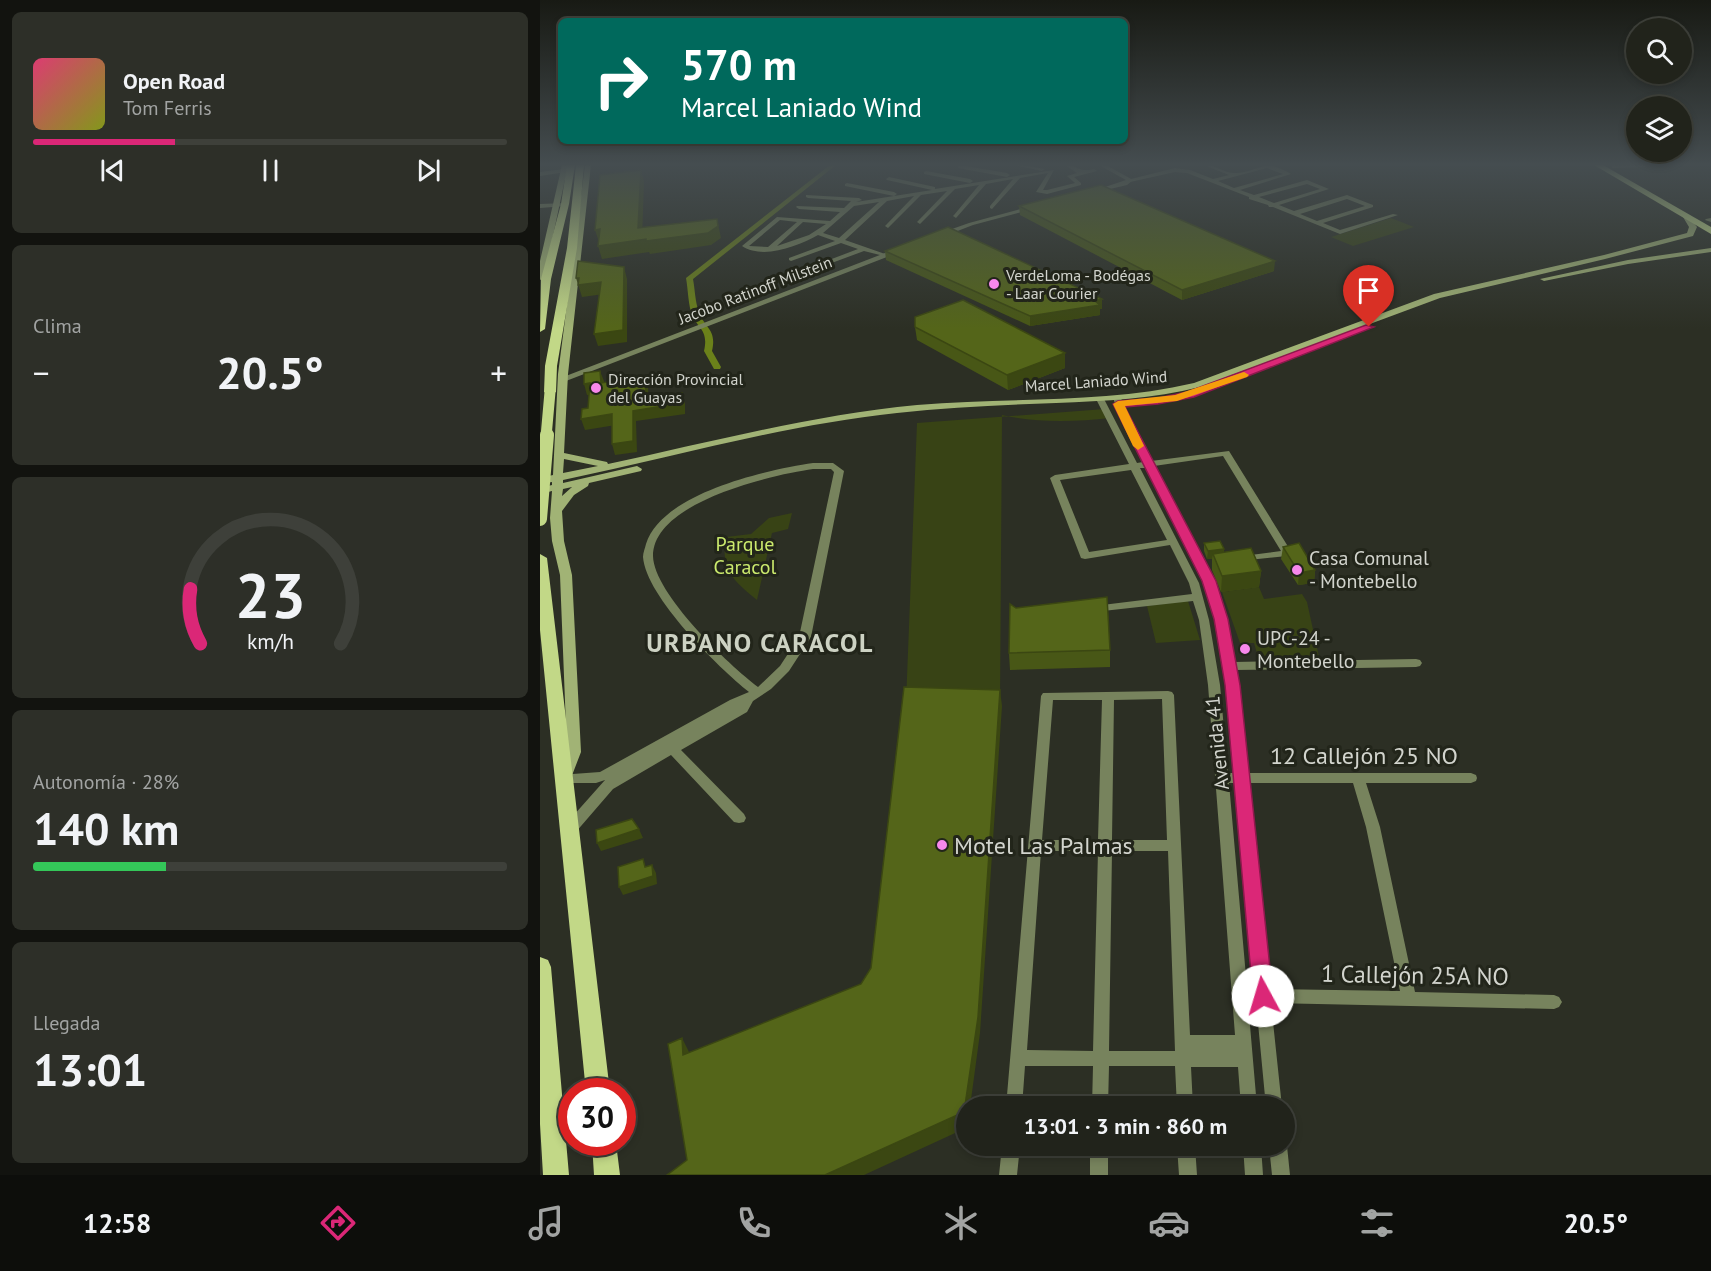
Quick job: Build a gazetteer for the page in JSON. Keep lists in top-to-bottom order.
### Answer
{
  "streets": {
    "main road": ["Marcel Laniado Wind"],
    "street": [
      "Jacobo Ratinoff Milstein",
      "Avenida 41",
      "12 Callejón 25 NO",
      "1 Callejón 25A NO"
    ]
  },
  "crossings": [
    ["Marcel Laniado Wind", "Avenida 41"],
    ["Avenida 41", "12 Callejón 25 NO"],
    ["Avenida 41", "1 Callejón 25A NO"]
  ],
  "districts": ["URBANO CARACOL"],
  "parks": ["Parque Caracol"],
  "places": [
    "VerdeLoma - Bodégas - Laar Courier",
    "Dirección Provincial del Guayas",
    "Casa Comunal - Montebello",
    "UPC-24 - Montebello",
    "Motel Las Palmas"
  ],
  "page": {
    "turn": ["570 m", "Marcel Laniado Wind"],
    "song": ["Open Road", "Tom Ferris"],
    "tile": [
      "Clima",
      ["Autonomía · 28%", "140 km"],
      ["Llegada", "13:01"]
    ],
    "heat": ["−", "20.5°", "+"],
    "limit": "30",
    "trip": "13:01 · 3 min · 860 m",
    "tabs": ["12:58", "20.5°"],
    "gauge": ["23", "km/h"]
  }
}
